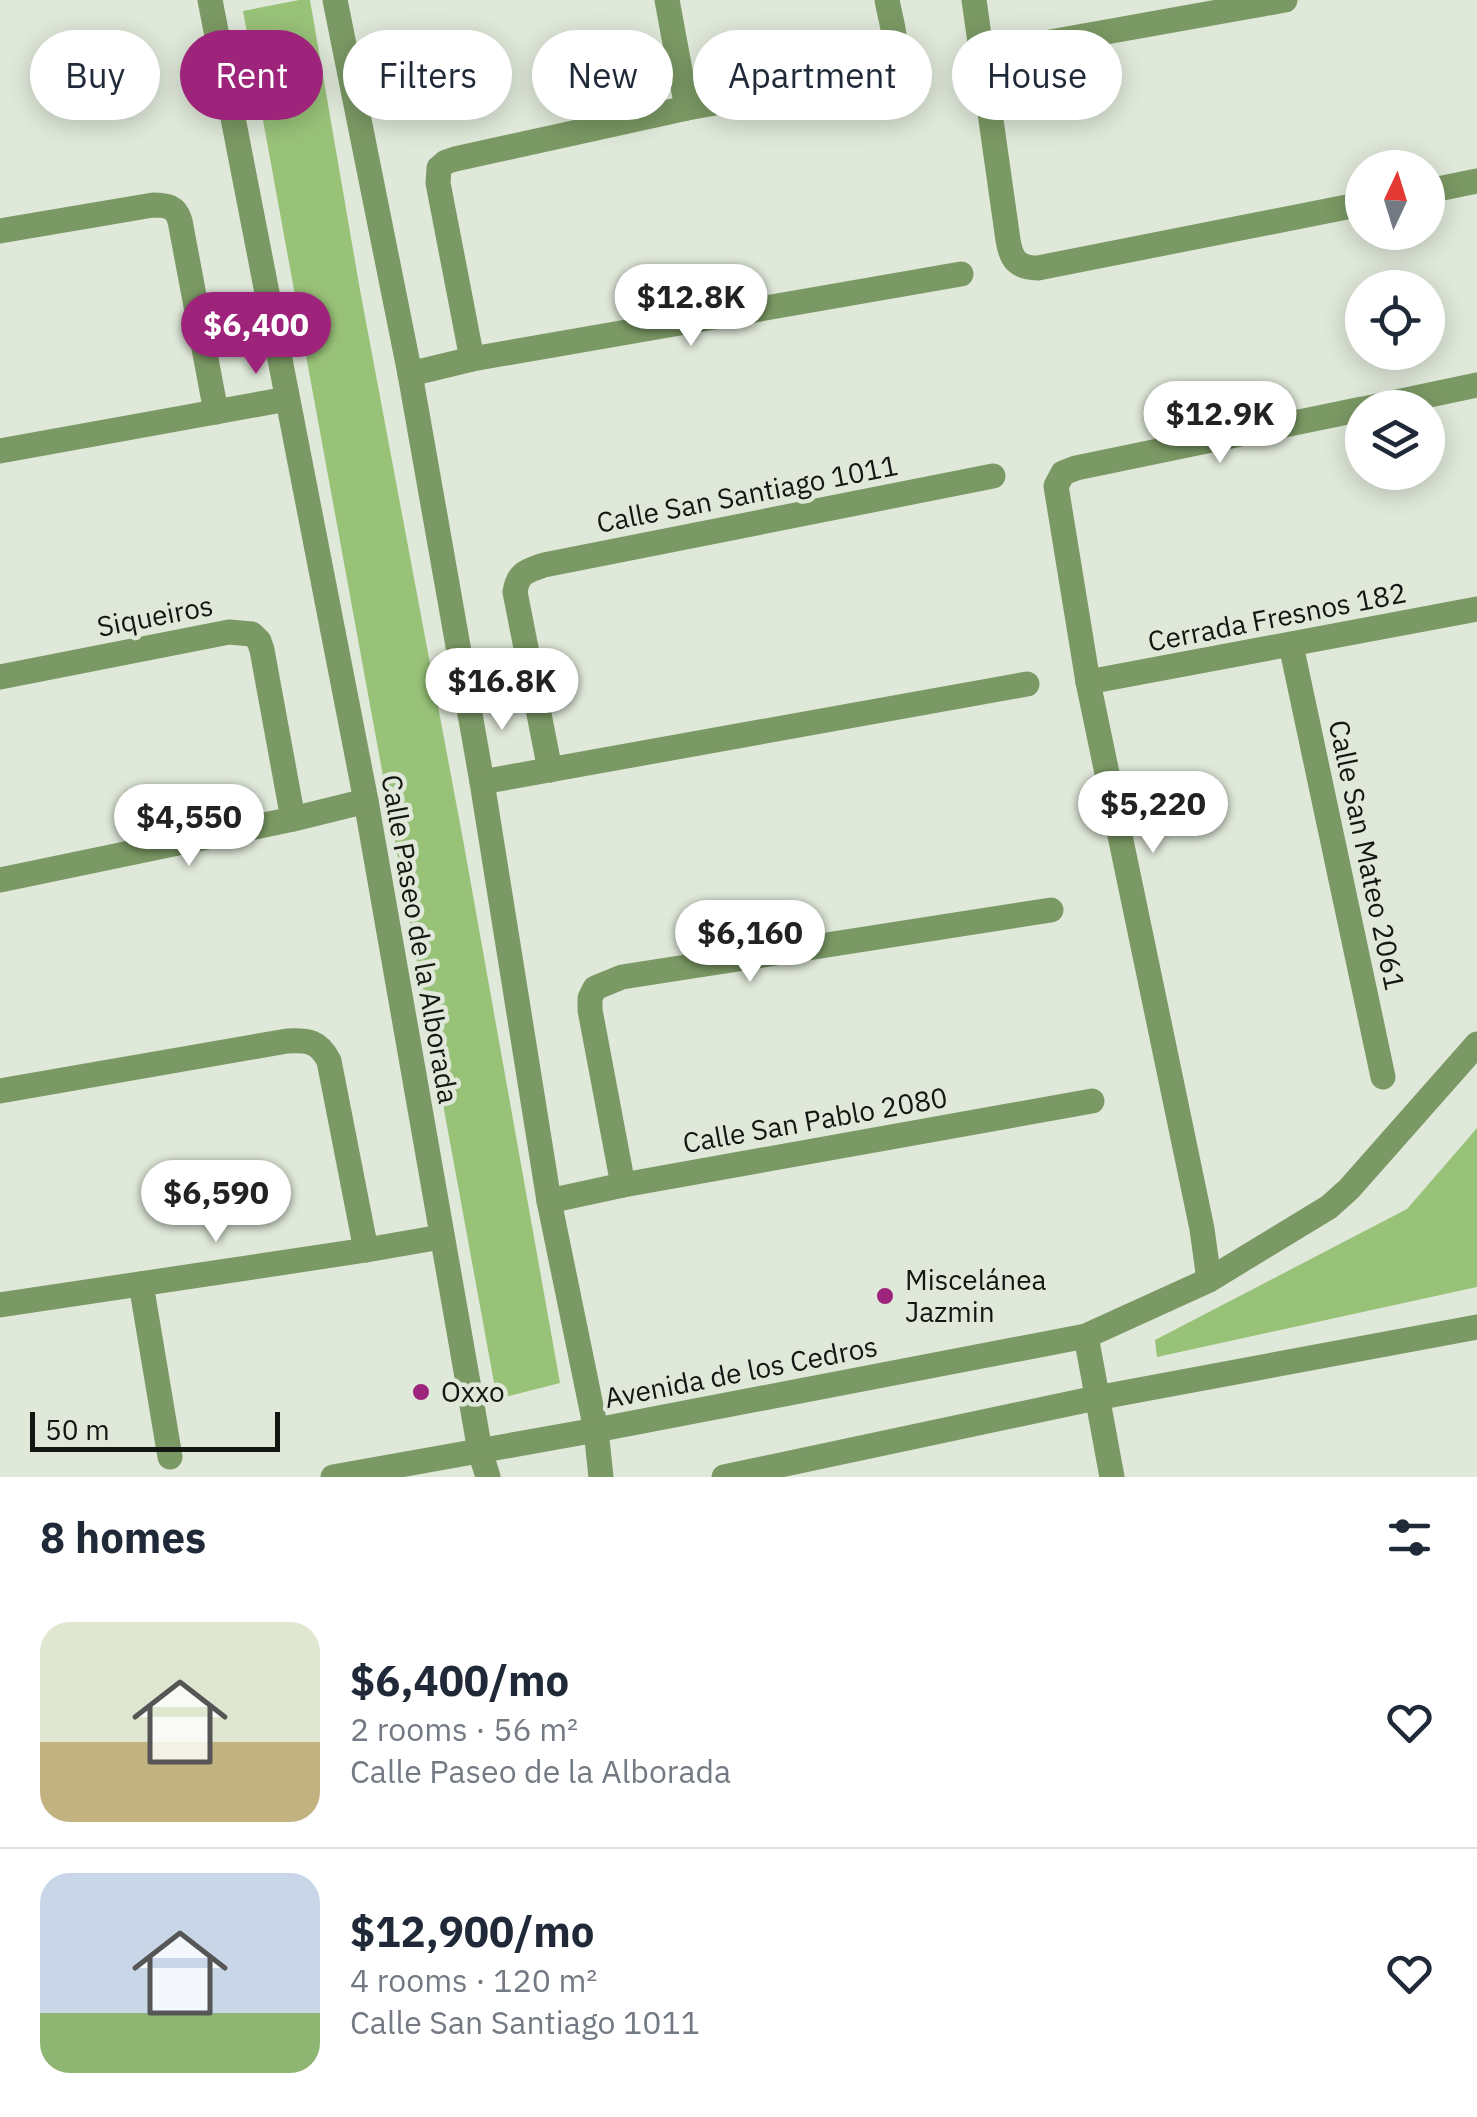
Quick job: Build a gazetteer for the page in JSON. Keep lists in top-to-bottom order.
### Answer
{
  "streets": {
    "street": [
      "Calle San Santiago 1011",
      "Siqueiros",
      "Cerrada Fresnos 182",
      "Calle San Mateo 2061",
      "Calle Paseo de la Alborada",
      "Calle San Pablo 2080",
      "Avenida de los Cedros"
    ]
  },
  "crossings": [
    ["Cerrada Fresnos 182", "Calle San Mateo 2061"],
    ["Calle Paseo de la Alborada", "Avenida de los Cedros"]
  ],
  "places": ["Miscelánea Jazmin", "Oxxo"],
  "scale_bar": "50 m",
  "north": "top",
  "page": {
    "chip": [
      "Buy",
      "Rent",
      "Filters",
      "New",
      "Apartment",
      "House"
    ],
    "price": [
      "$12.8K",
      "$6,400",
      "$12.9K",
      "$16.8K",
      "$5,220",
      "$4,550",
      "$6,160",
      "$6,590"
    ],
    "scale": "50 m",
    "heading": "8 homes",
    "list": [
      {
        "name": "$6,400/mo",
        "note": "2 rooms · 56 m² · Calle Paseo de la Alborada"
      },
      {
        "name": "$12,900/mo",
        "note": "4 rooms · 120 m² · Calle San Santiago 1011"
      }
    ]
  }
}
